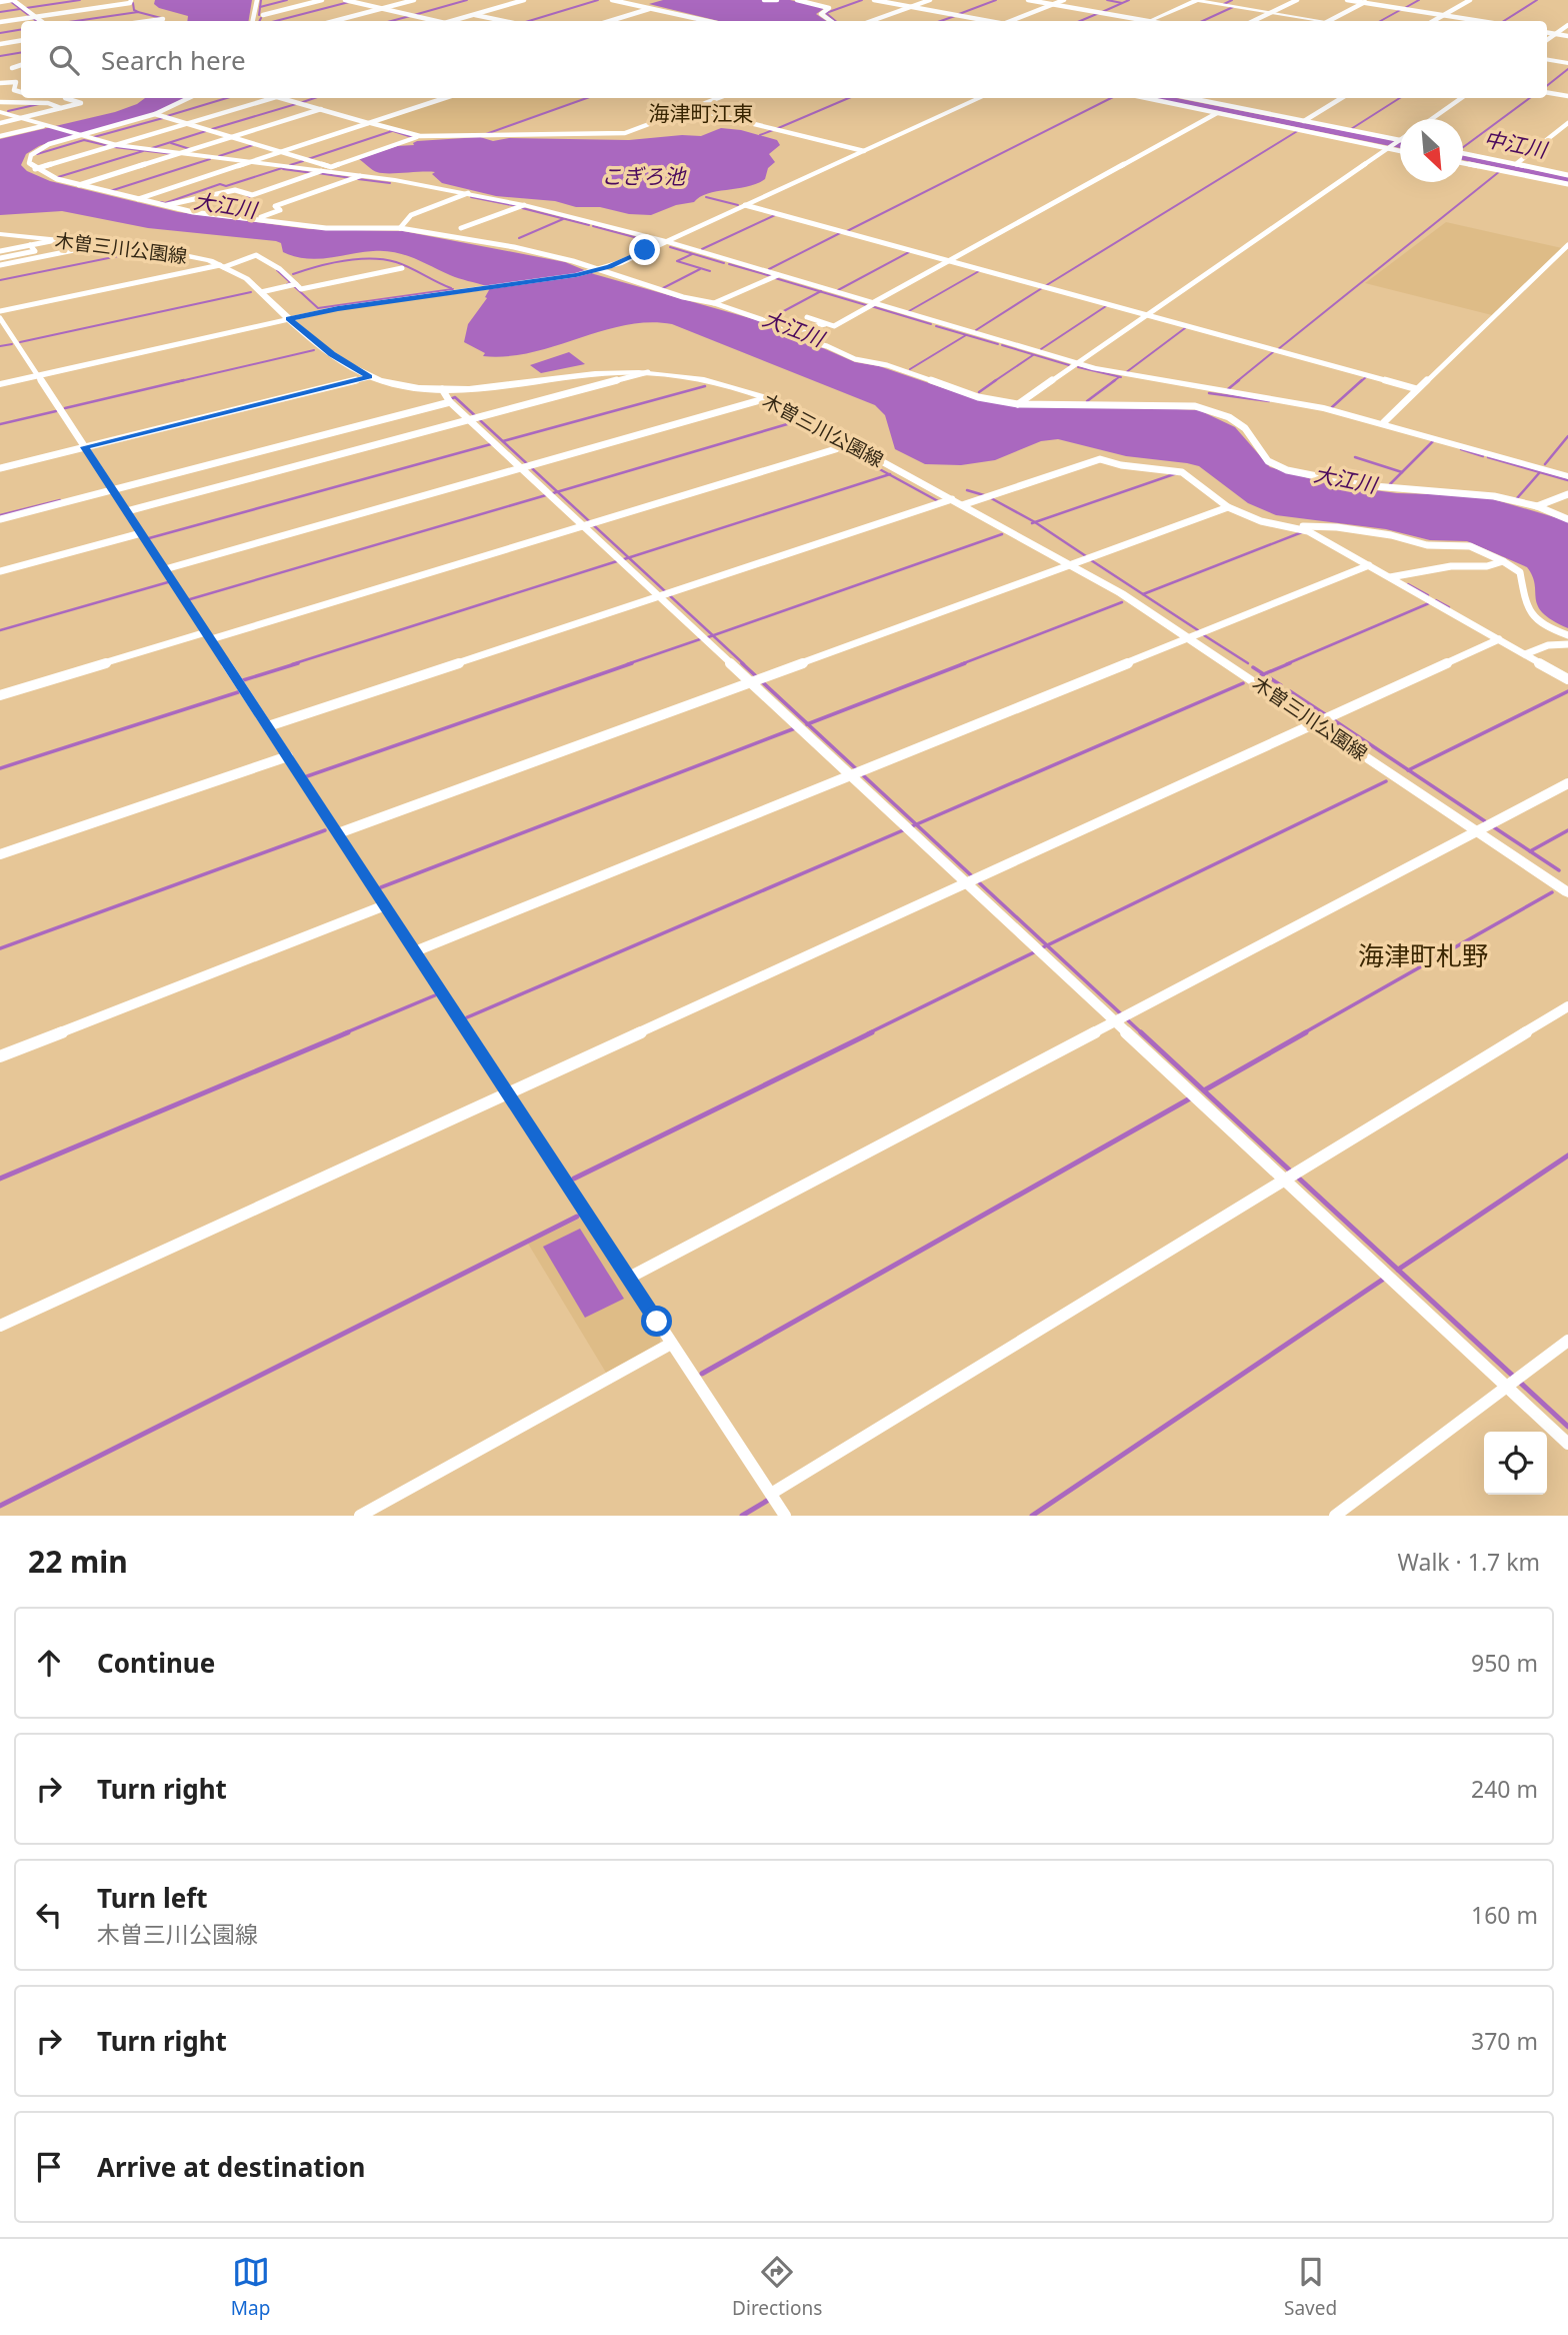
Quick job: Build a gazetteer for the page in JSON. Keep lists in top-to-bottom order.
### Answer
{
  "streets": {
    "street": ["木曽三川公園線"]
  },
  "districts": ["海津町江東", "海津町札野"],
  "water": ["中江川", "こぎろ池", "大江川"],
  "north": "bottom right",
  "page": {
    "search": "Search here",
    "heading": ["22 min", "Walk · 1.7 km"],
    "list": [
      ["Continue", "950 m"],
      ["Turn right", "240 m"],
      ["Turn left", "木曽三川公園線", "160 m"],
      ["Turn right", "370 m"],
      "Arrive at destination"
    ],
    "nav": ["Map", "Directions", "Saved"]
  }
}
